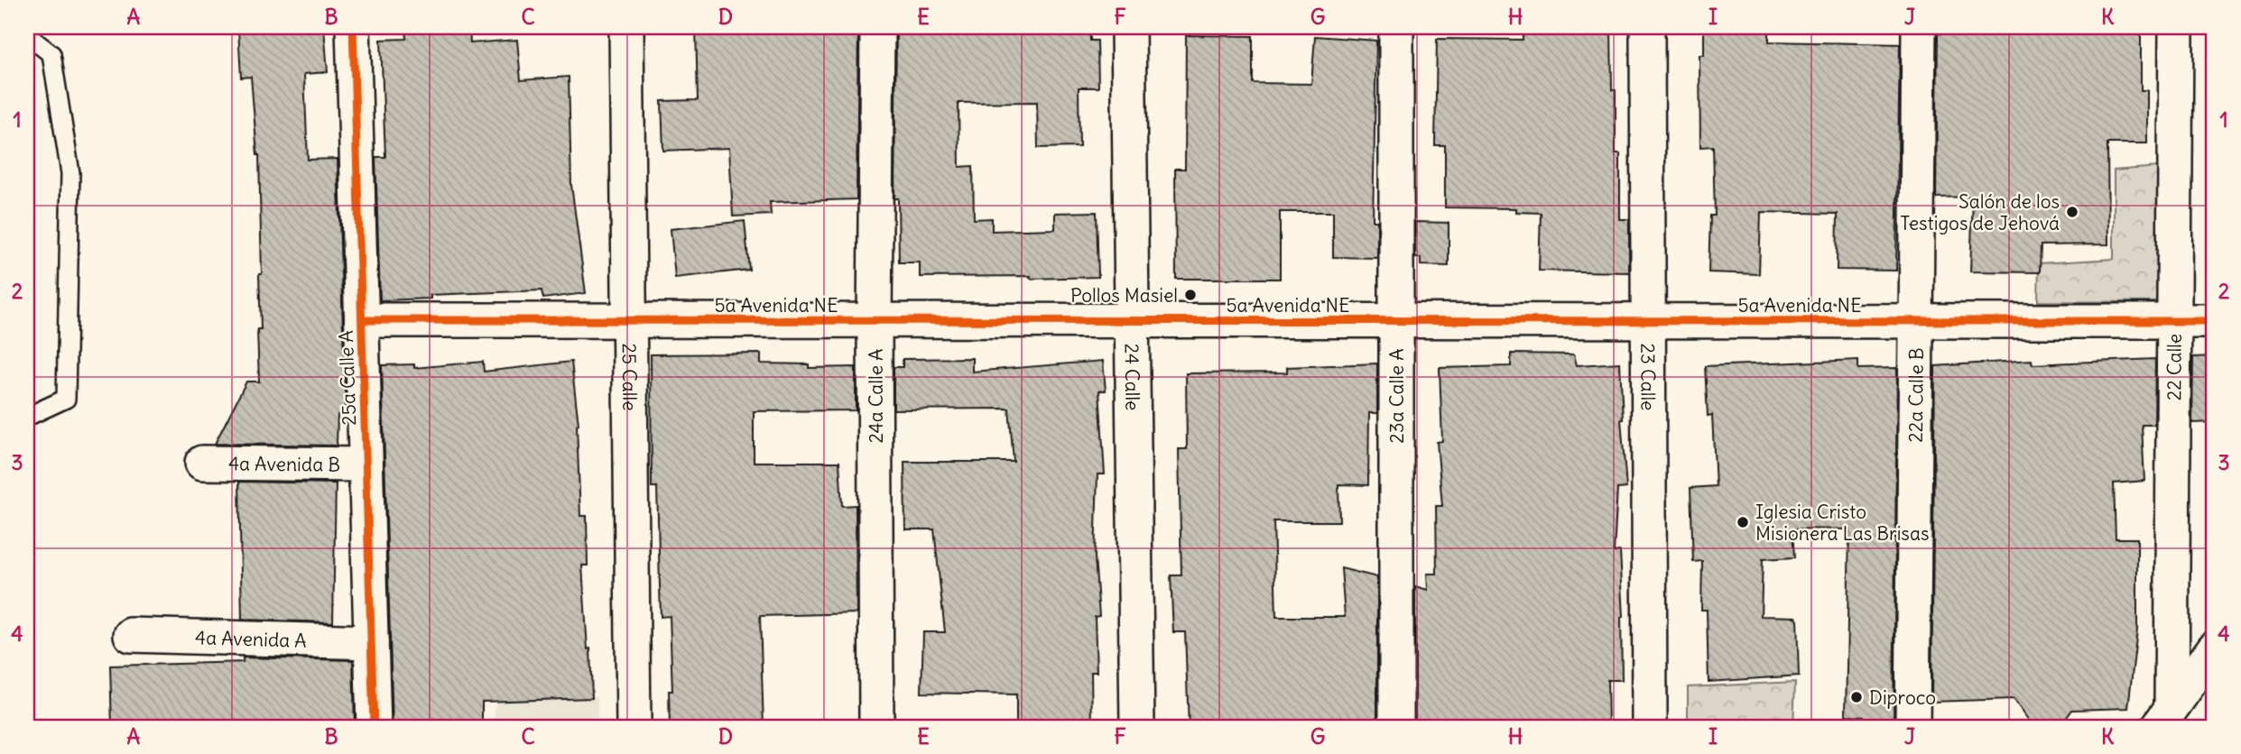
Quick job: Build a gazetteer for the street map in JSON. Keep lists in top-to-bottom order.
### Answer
{
  "streets": {
    "street": [
      "5a Avenida NE",
      "22 Calle",
      "25 Calle",
      "24 Calle",
      "23 Calle",
      "25a Calle A",
      "24a Calle A",
      "23a Calle A",
      "22a Calle B",
      "4a Avenida B",
      "4a Avenida A"
    ]
  },
  "crossings": [
    ["5a Avenida NE", "22 Calle"],
    ["5a Avenida NE", "25 Calle"],
    ["5a Avenida NE", "24 Calle"],
    ["5a Avenida NE", "23 Calle"],
    ["5a Avenida NE", "25a Calle A"],
    ["5a Avenida NE", "24a Calle A"],
    ["5a Avenida NE", "23a Calle A"],
    ["5a Avenida NE", "22a Calle B"],
    ["25a Calle A", "4a Avenida B"],
    ["25a Calle A", "4a Avenida A"]
  ],
  "places": [
    "Salón de los Testigos de Jehová",
    "Pollos Masiel",
    "Iglesia Cristo Misionera Las Brisas",
    "Diproco"
  ],
  "grid": {
    "columns": [
      "A",
      "B",
      "C",
      "D",
      "E",
      "F",
      "G",
      "H",
      "I",
      "J",
      "K"
    ],
    "rows": [
      "1",
      "2",
      "3",
      "4"
    ]
  }
}
